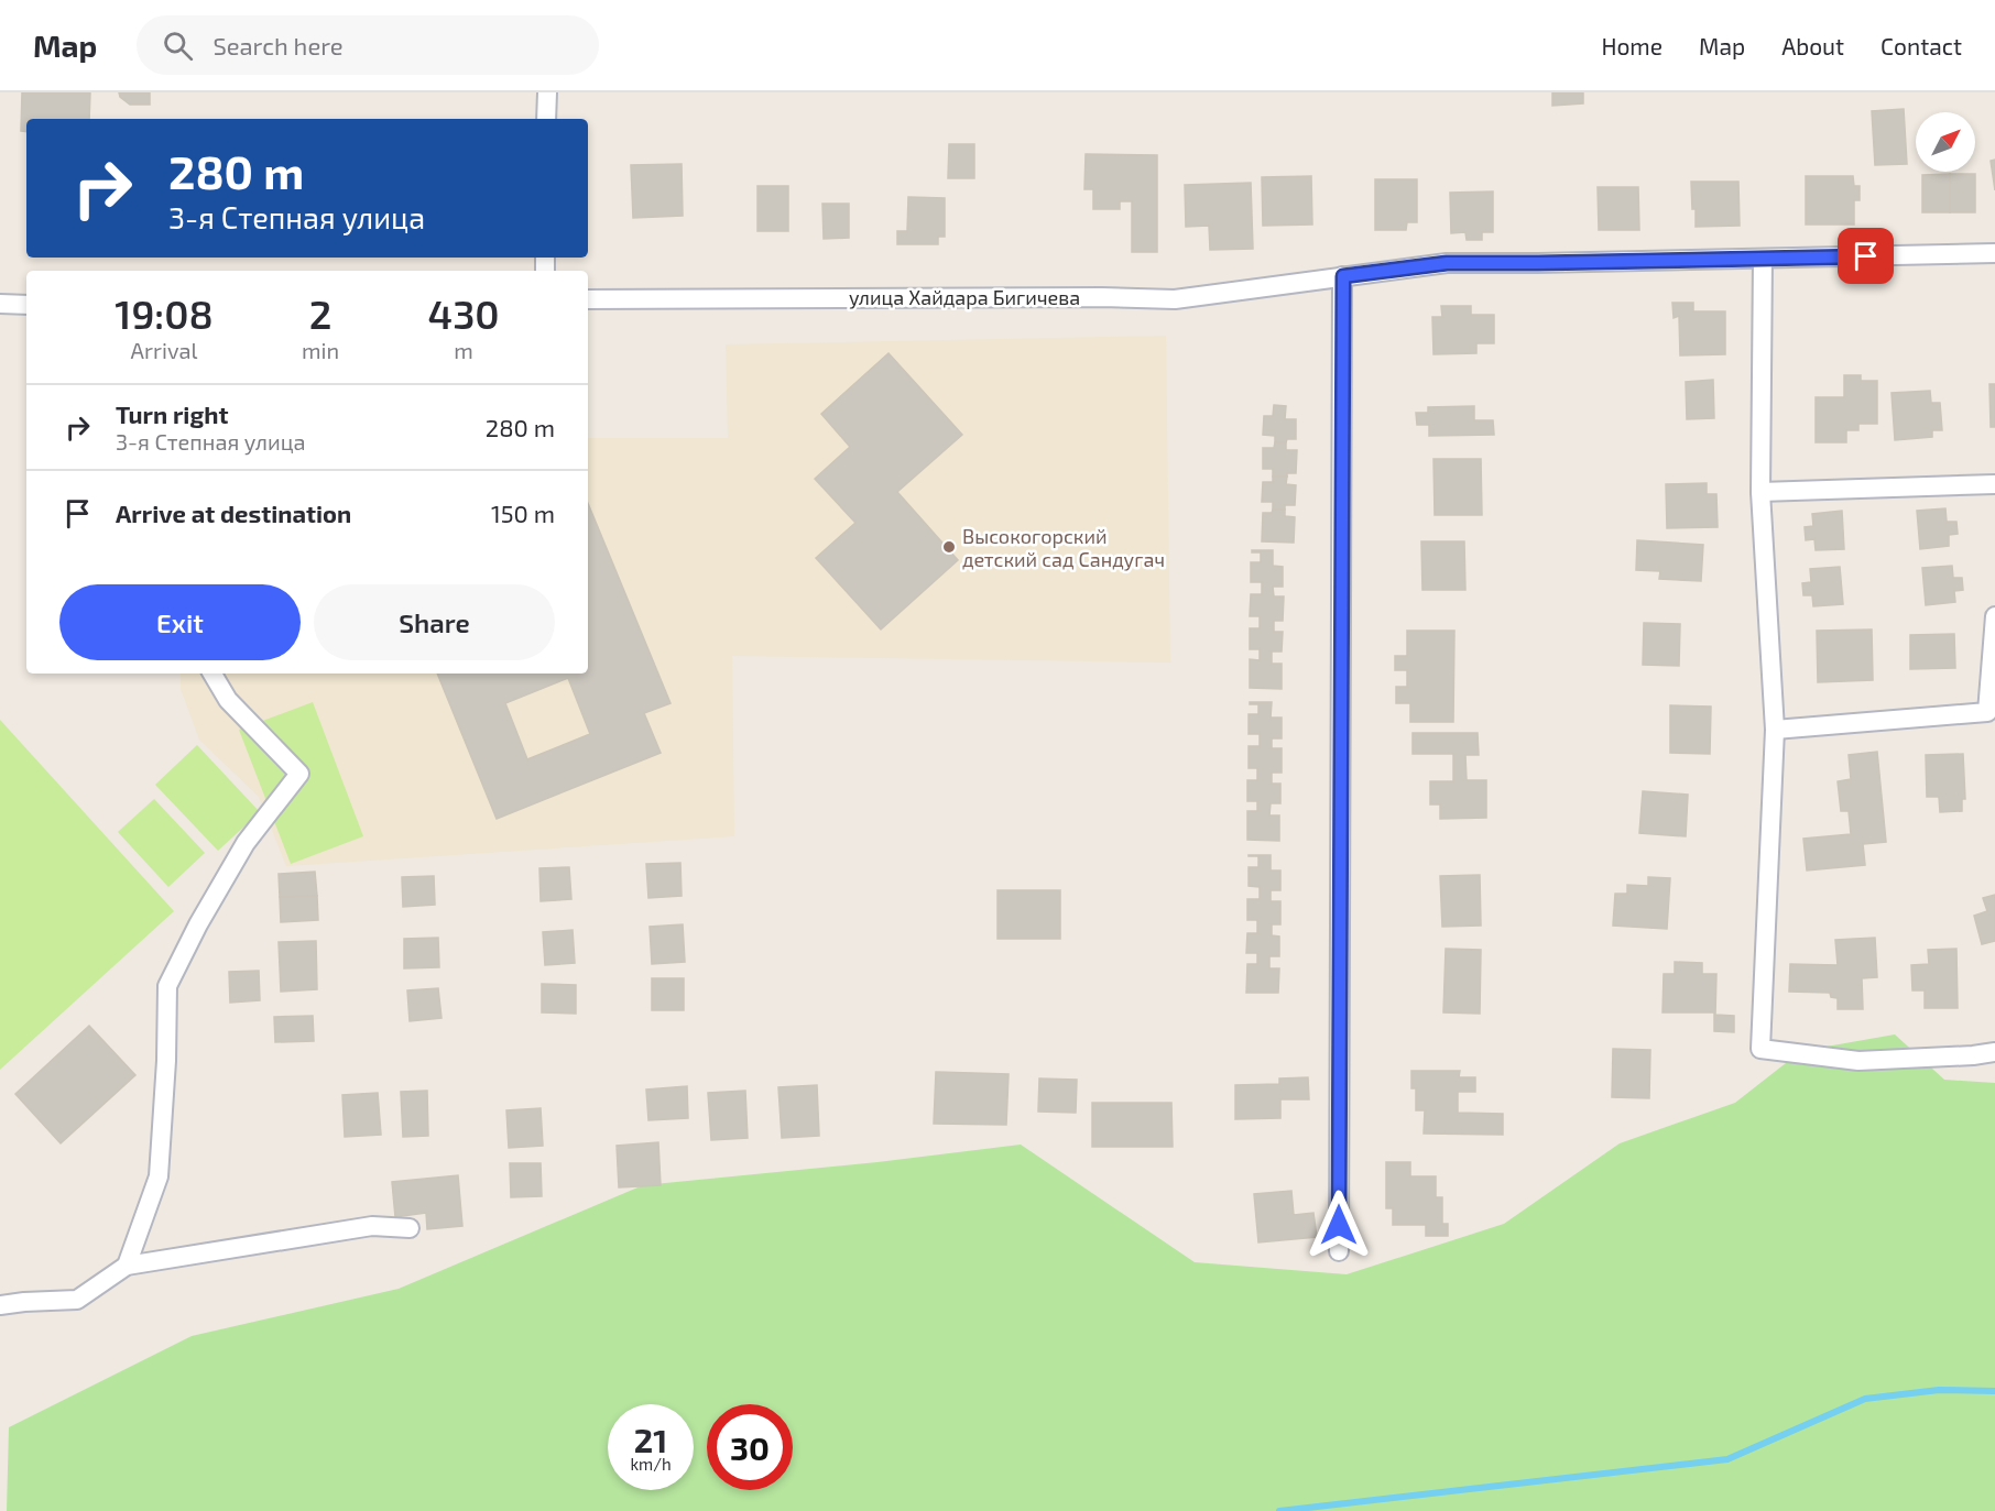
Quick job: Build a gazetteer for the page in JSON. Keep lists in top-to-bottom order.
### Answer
{
  "streets": {
    "street": ["улица Хайдара Бигичева"]
  },
  "places": ["Высокогорский детский сад Сандугач"],
  "north": "top right",
  "page": {
    "header": "Map",
    "search": "Search here",
    "nav": [
      "Home",
      "Map",
      "About",
      "Contact"
    ],
    "turn": ["280 m", "3-я Степная улица"],
    "eta": [
      "19:08",
      "Arrival",
      "2",
      "min",
      "430",
      "m"
    ],
    "list": [
      {
        "name": "Turn right",
        "note": "3-я Степная улица",
        "value": "280 m"
      },
      {
        "name": "Arrive at destination",
        "value": "150 m"
      }
    ],
    "buttons": ["Exit", "Share"],
    "speed": "21 km/h",
    "limit": "30"
  }
}
